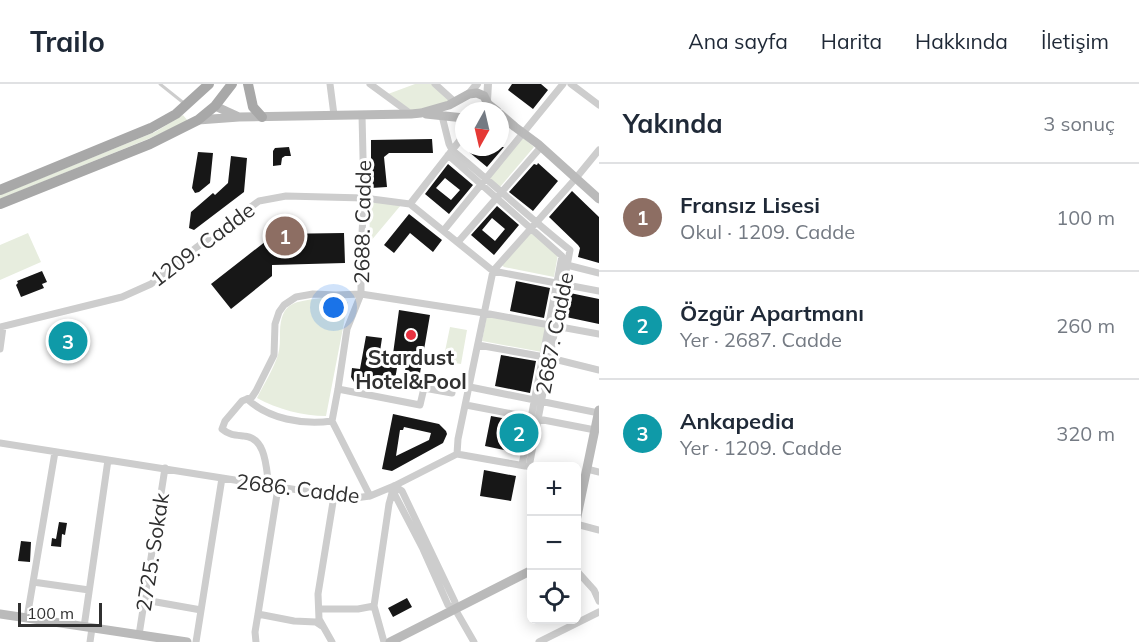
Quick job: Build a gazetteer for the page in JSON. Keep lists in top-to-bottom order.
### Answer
{
  "streets": {
    "street": [
      "2688. Cadde",
      "1209. Cadde",
      "2687. Cadde",
      "2686. Cadde",
      "2725. Sokak"
    ]
  },
  "crossings": [
    ["2688. Cadde", "1209. Cadde"],
    ["2686. Cadde", "2725. Sokak"]
  ],
  "places": ["Stardust Hotel&Pool"],
  "scale_bar": "100 m",
  "north": "bottom",
  "page": {
    "header": "Trailo",
    "nav": [
      "Ana sayfa",
      "Harita",
      "Hakkında",
      "İletişim"
    ],
    "heading": ["Yakında", "3 sonuç"],
    "list": [
      {
        "mark": "1",
        "name": "Fransız Lisesi",
        "note": "Okul · 1209. Cadde",
        "value": "100 m"
      },
      {
        "mark": "2",
        "name": "Özgür Apartmanı",
        "note": "Yer · 2687. Cadde",
        "value": "260 m"
      },
      {
        "mark": "3",
        "name": "Ankapedia",
        "note": "Yer · 1209. Cadde",
        "value": "320 m"
      }
    ],
    "pins": ["1", "3", "2"],
    "map_buttons": ["+", "−"],
    "scale": "100 m"
  }
}
